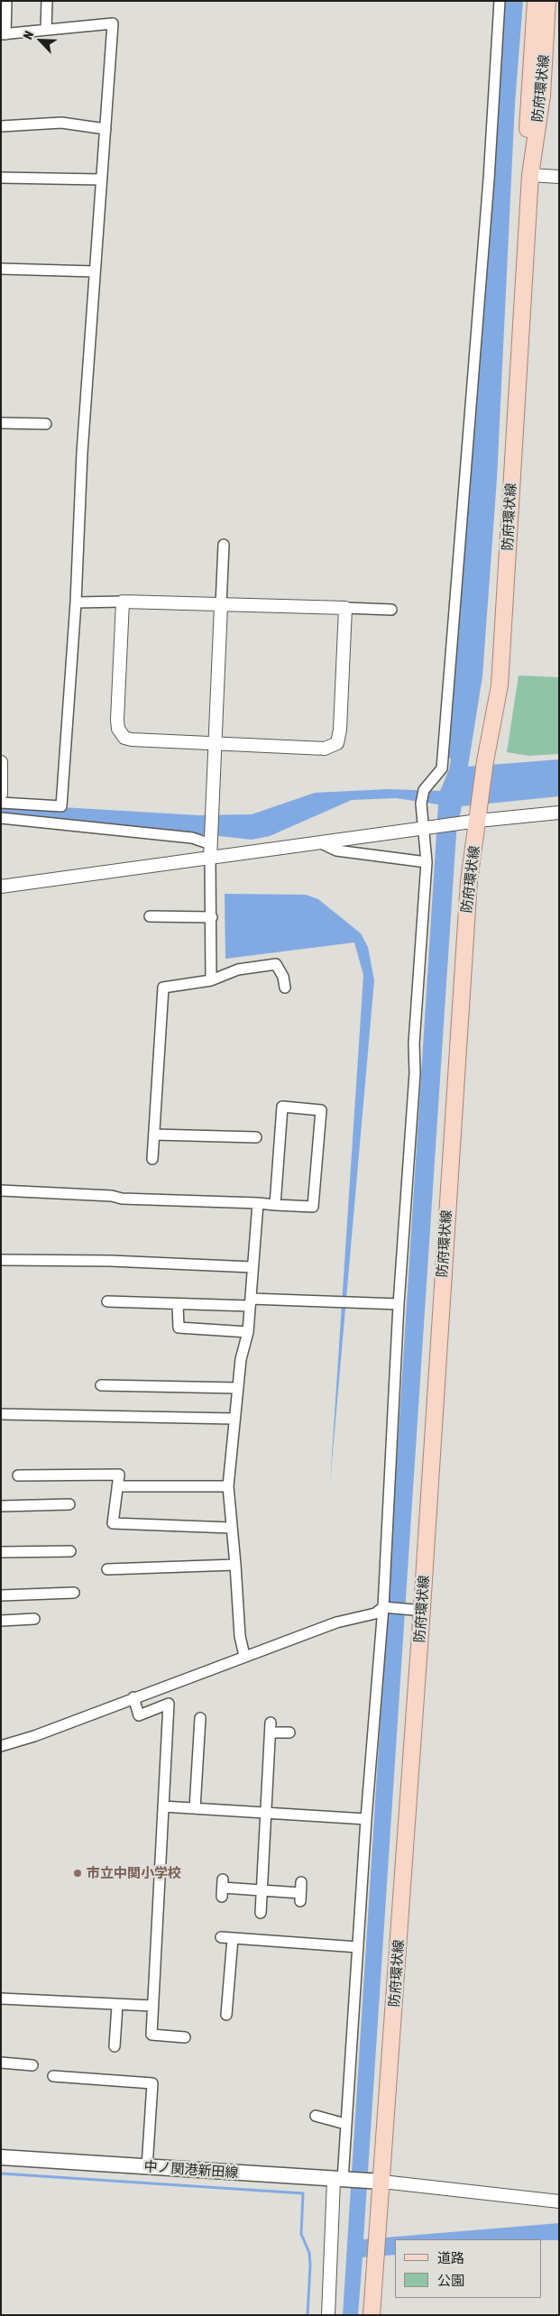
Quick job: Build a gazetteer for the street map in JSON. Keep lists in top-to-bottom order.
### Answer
{
  "streets": {
    "main road": ["防府環状線", "中ノ関港新田線"]
  },
  "crossings": [
    ["防府環状線", "中ノ関港新田線"]
  ],
  "places": ["市立中関小学校"],
  "legend": ["道路", "公園"],
  "north": "top left"
}
